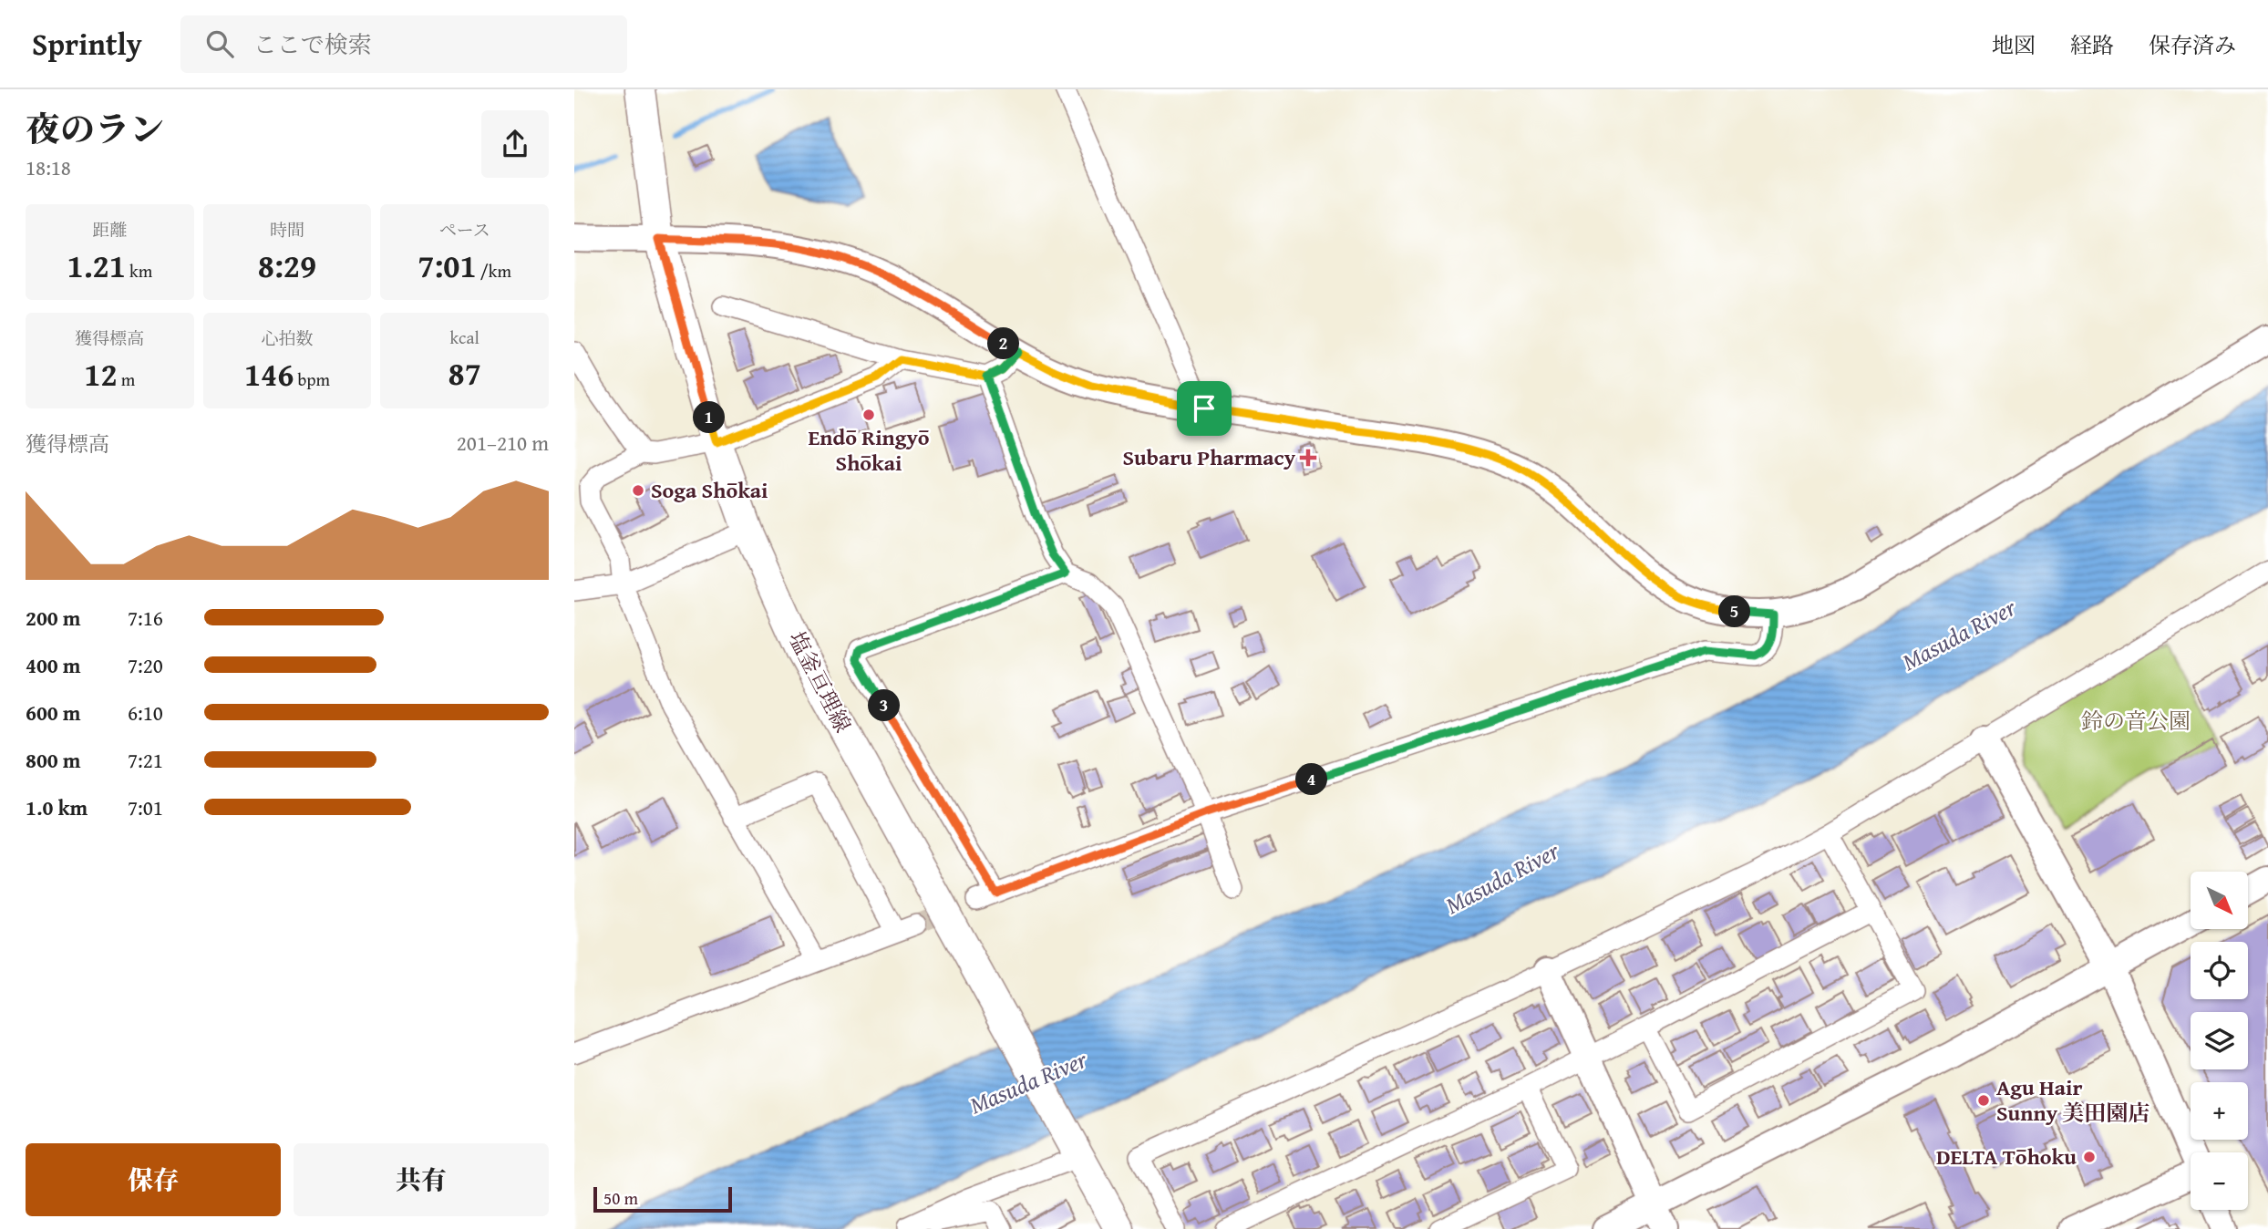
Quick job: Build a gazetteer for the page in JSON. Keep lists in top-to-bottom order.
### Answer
{
  "streets": {
    "main road": ["塩釜亘理線"]
  },
  "water": ["Masuda River"],
  "parks": ["鈴の音公園"],
  "places": {
    "other": [
      "Endō Ringyō Shōkai",
      "Soga Shōkai",
      "Agu Hair Sunny 美田園店",
      "DELTA Tōhoku"
    ],
    "health": ["Subaru Pharmacy"]
  },
  "scale_bar": "50 m",
  "north": "bottom right",
  "page": {
    "header": "Sprintly",
    "search": "ここで検索",
    "nav": ["地図", "経路", "保存済み"],
    "heading": ["夜のラン", "18:18"],
    "stats": [
      ["距離", "1.21 km"],
      ["時間", "8:29"],
      ["ペース", "7:01 /km"],
      ["獲得標高", "12 m"],
      ["心拍数", "146 bpm"],
      ["kcal", "87"]
    ],
    "pins": [
      "2",
      "1",
      "5",
      "3",
      "4"
    ],
    "chart": ["獲得標高", "201–210 m"],
    "list": [
      {
        "name": "200 m",
        "note": "7:16"
      },
      {
        "name": "400 m",
        "note": "7:20"
      },
      {
        "name": "600 m",
        "note": "6:10"
      },
      {
        "name": "800 m",
        "note": "7:21"
      },
      {
        "name": "1.0 km",
        "note": "7:01"
      }
    ],
    "map_buttons": ["+", "−"],
    "buttons": ["保存", "共有"],
    "scale": "50 m"
  }
}
